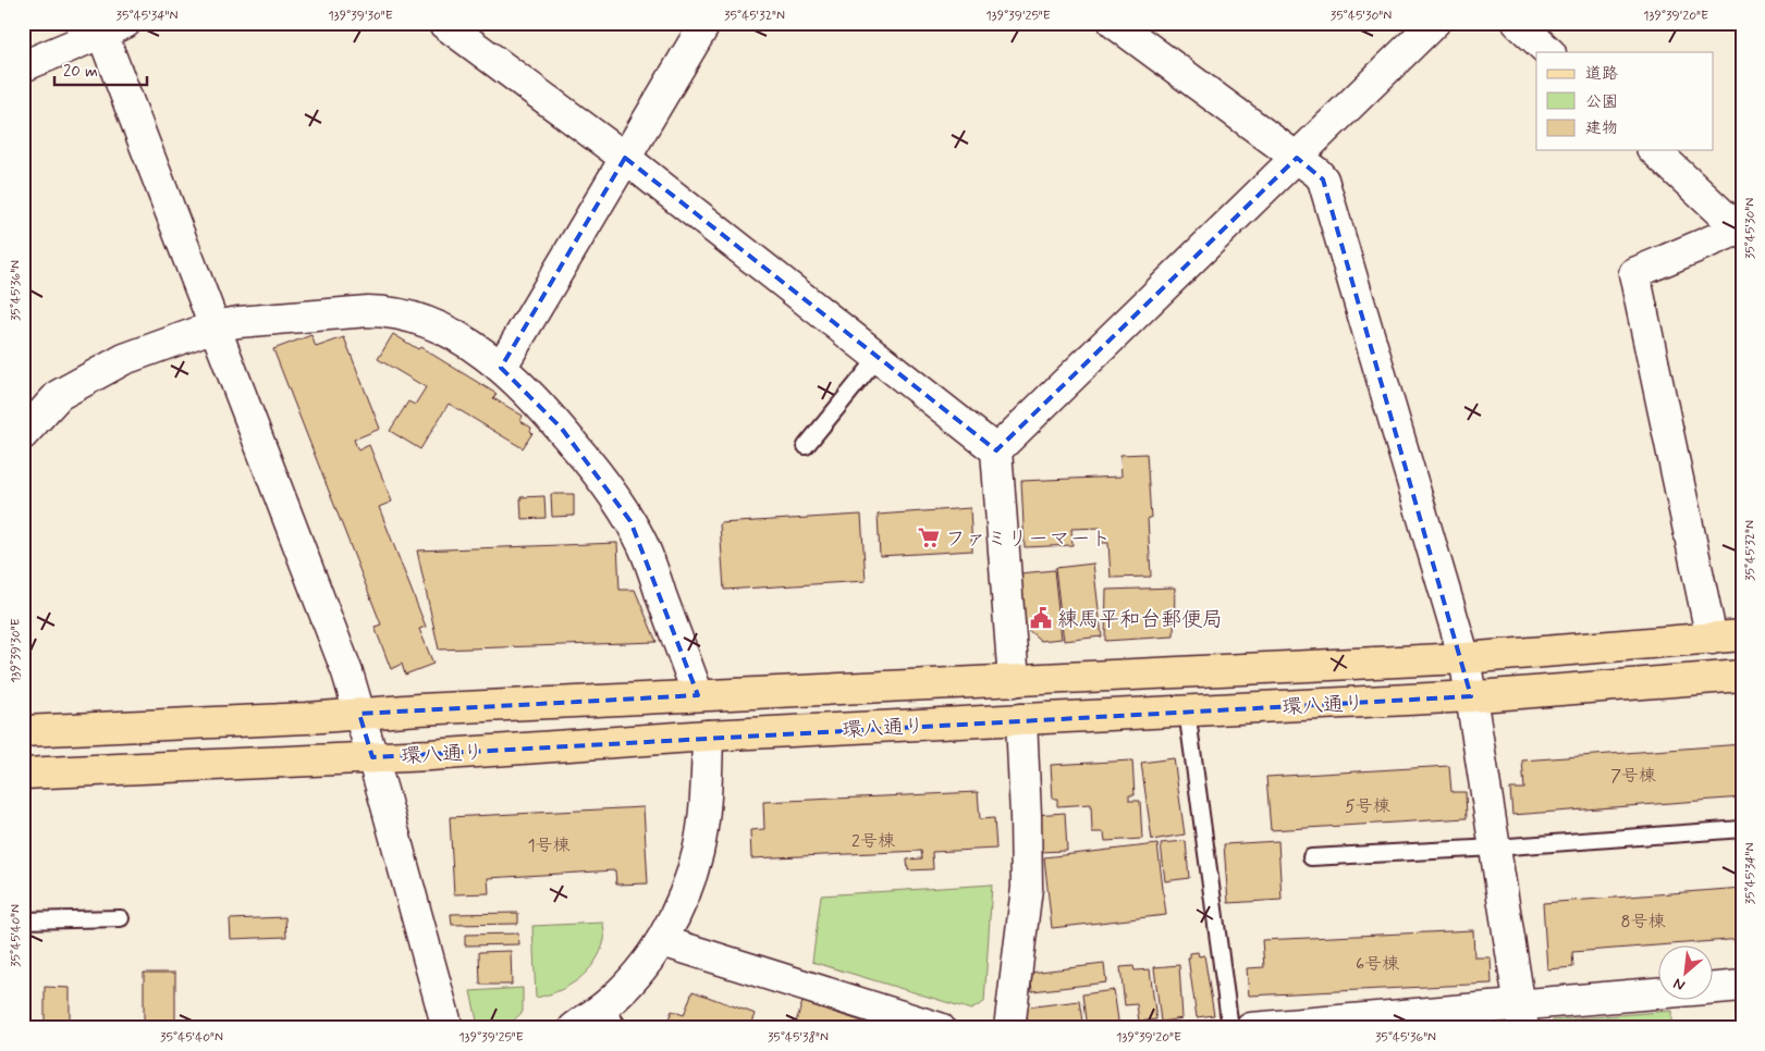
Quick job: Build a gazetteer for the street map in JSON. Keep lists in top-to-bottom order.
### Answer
{
  "streets": {
    "main road": ["環八通り"]
  },
  "places": {
    "supermarket": ["ファミリーマート"],
    "public building": ["練馬平和台郵便局"]
  },
  "house_numbers": [
    "7号棟",
    "5号棟",
    "2号棟",
    "1号棟",
    "8号棟",
    "6号棟"
  ],
  "legend": ["道路", "公園", "建物"],
  "scale_bar": "20 m",
  "north": "bottom left",
  "coordinates": [
    "35°45'34\"N",
    "139°39'30\"E",
    "35°45'32\"N",
    "139°39'25\"E",
    "35°45'30\"N",
    "139°39'20\"E",
    "35°45'36\"N",
    "35°45'40\"N",
    "35°45'38\"N"
  ]
}
